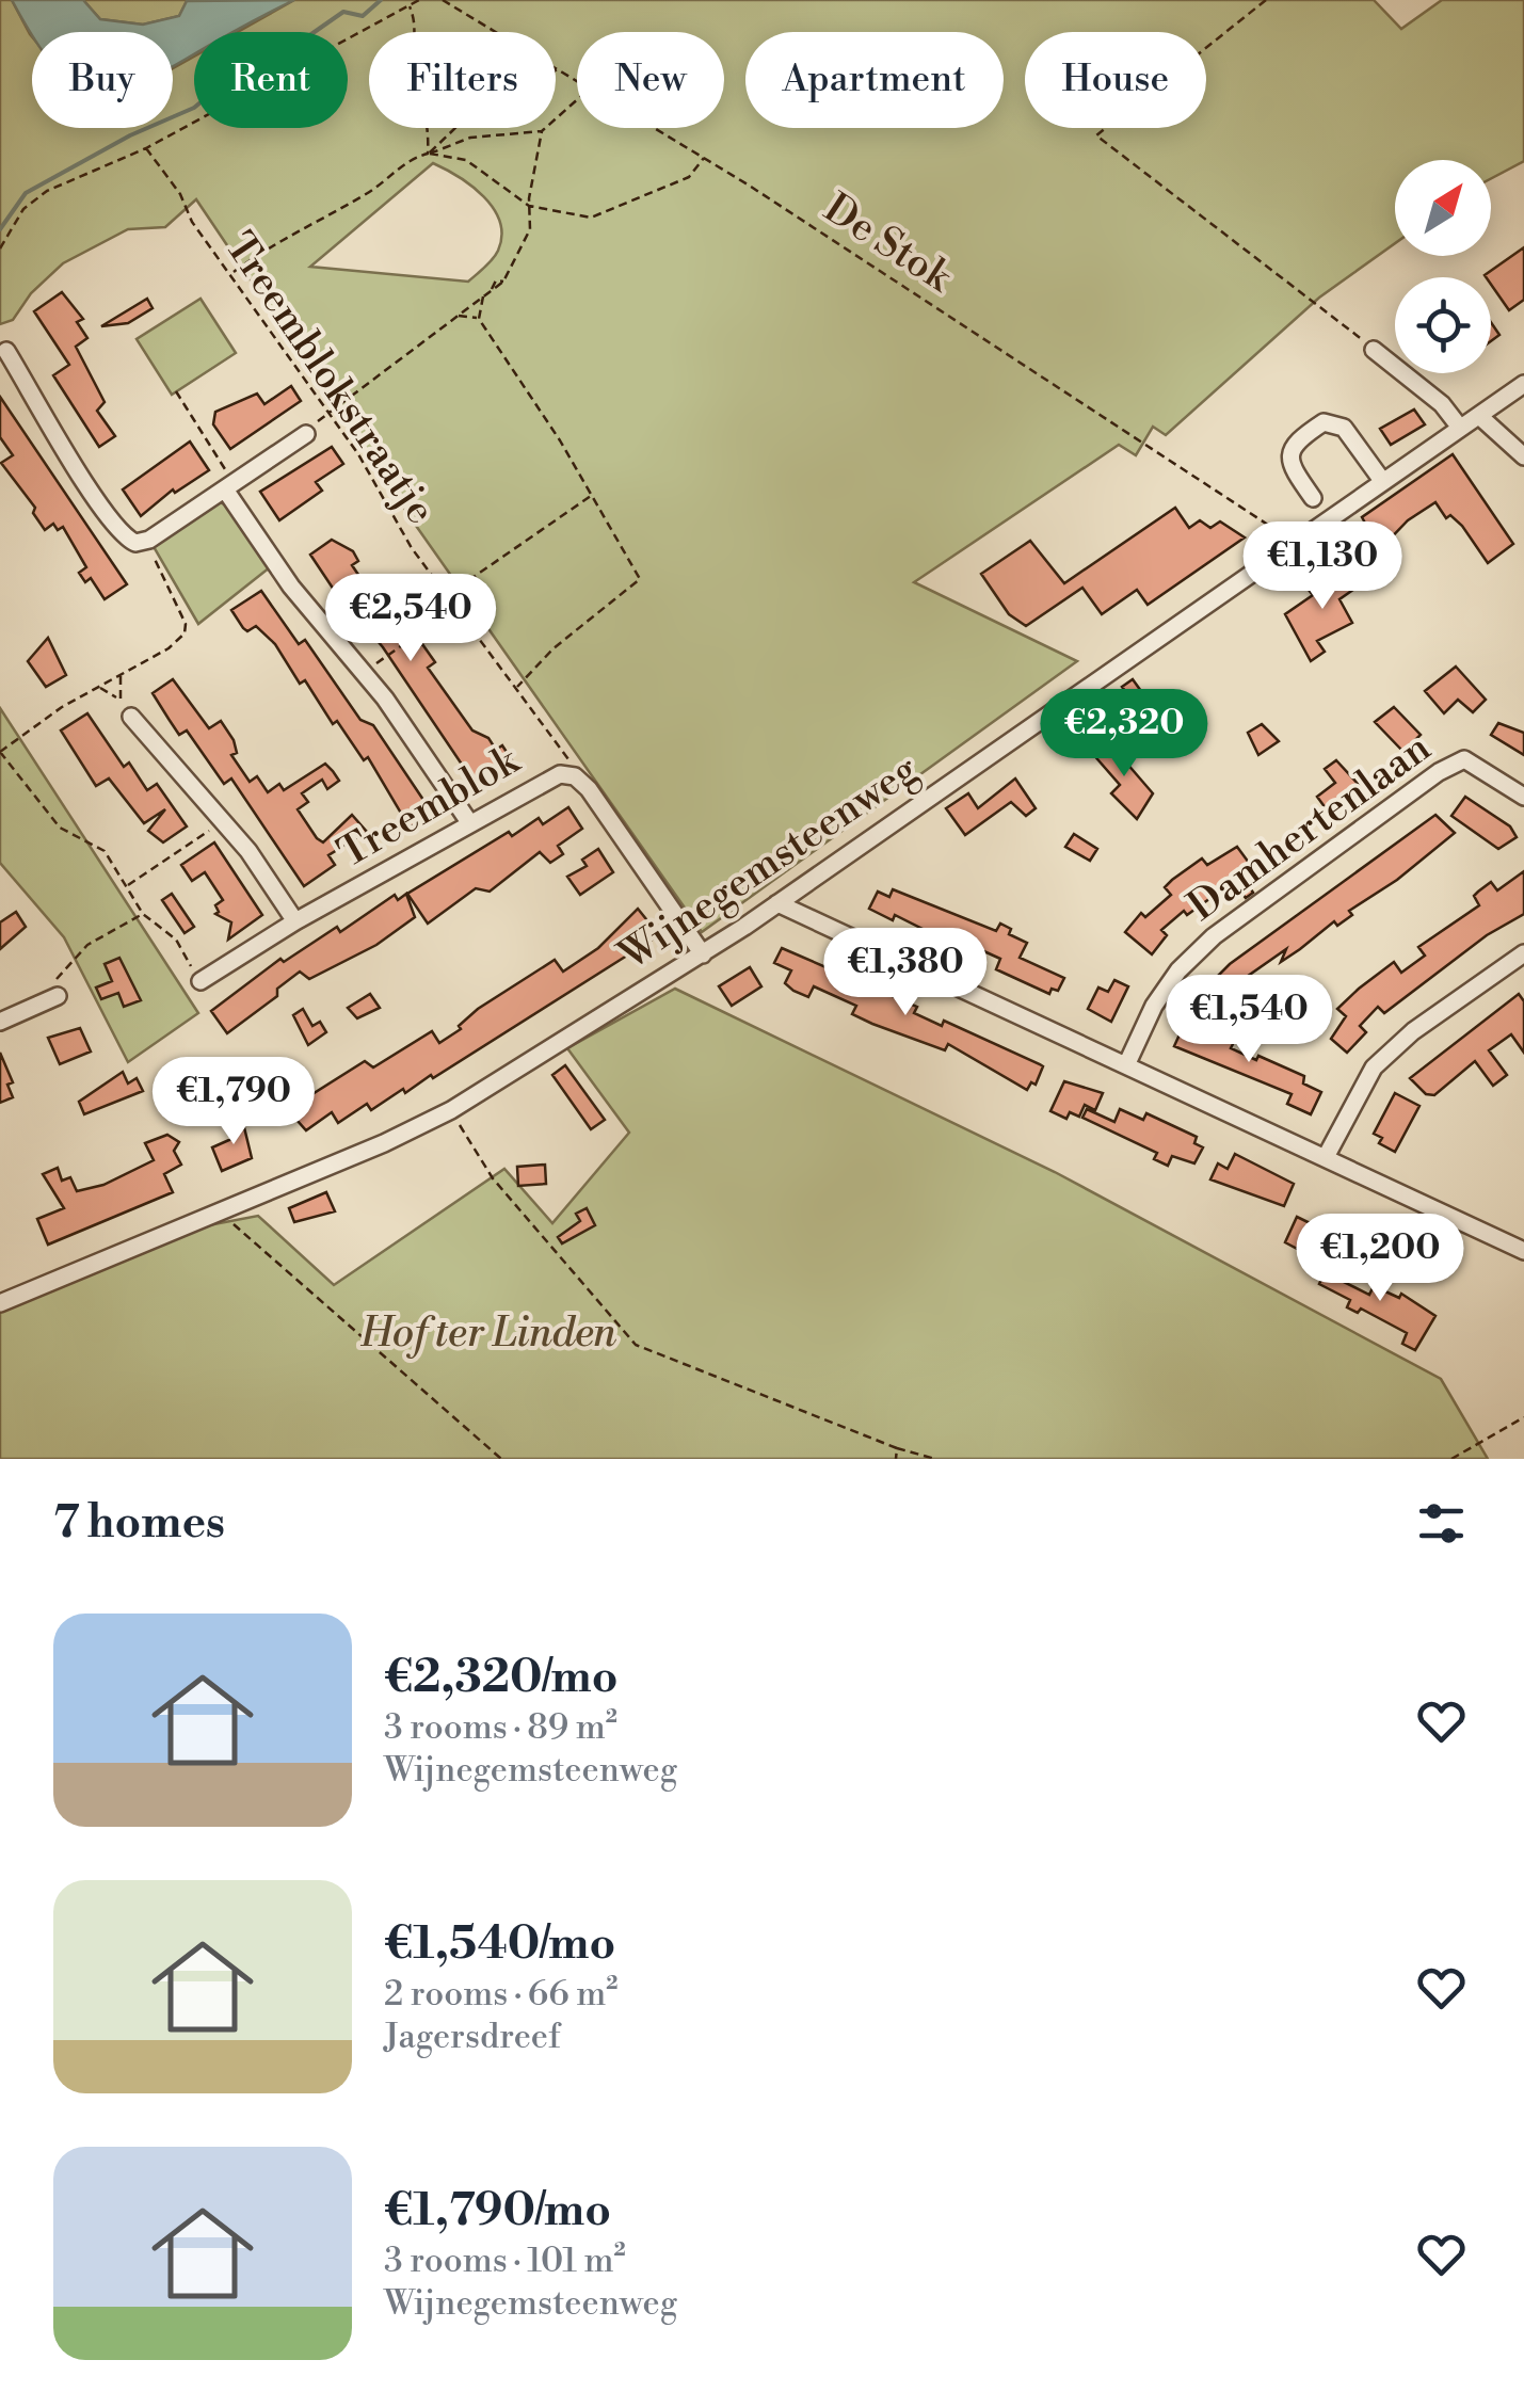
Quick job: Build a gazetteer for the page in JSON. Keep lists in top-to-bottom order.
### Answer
{
  "streets": {
    "street": ["Treemblok", "Damhertenlaan", "Wijnegemsteenweg"],
    "path": ["De Stok", "Treemblokstraatje"]
  },
  "crossings": [
    ["De Stok", "Wijnegemsteenweg"],
    ["Treemblokstraatje", "Treemblok"]
  ],
  "parks": ["Hof ter Linden"],
  "north": "top right",
  "page": {
    "chip": [
      "Buy",
      "Rent",
      "Filters",
      "New",
      "Apartment",
      "House"
    ],
    "price": [
      "€1,130",
      "€2,540",
      "€2,320",
      "€1,380",
      "€1,540",
      "€1,790",
      "€1,200"
    ],
    "heading": "7 homes",
    "list": [
      {
        "name": "€2,320/mo",
        "note": "3 rooms · 89 m² · Wijnegemsteenweg"
      },
      {
        "name": "€1,540/mo",
        "note": "2 rooms · 66 m² · Jagersdreef"
      },
      {
        "name": "€1,790/mo",
        "note": "3 rooms · 101 m² · Wijnegemsteenweg"
      }
    ]
  }
}
